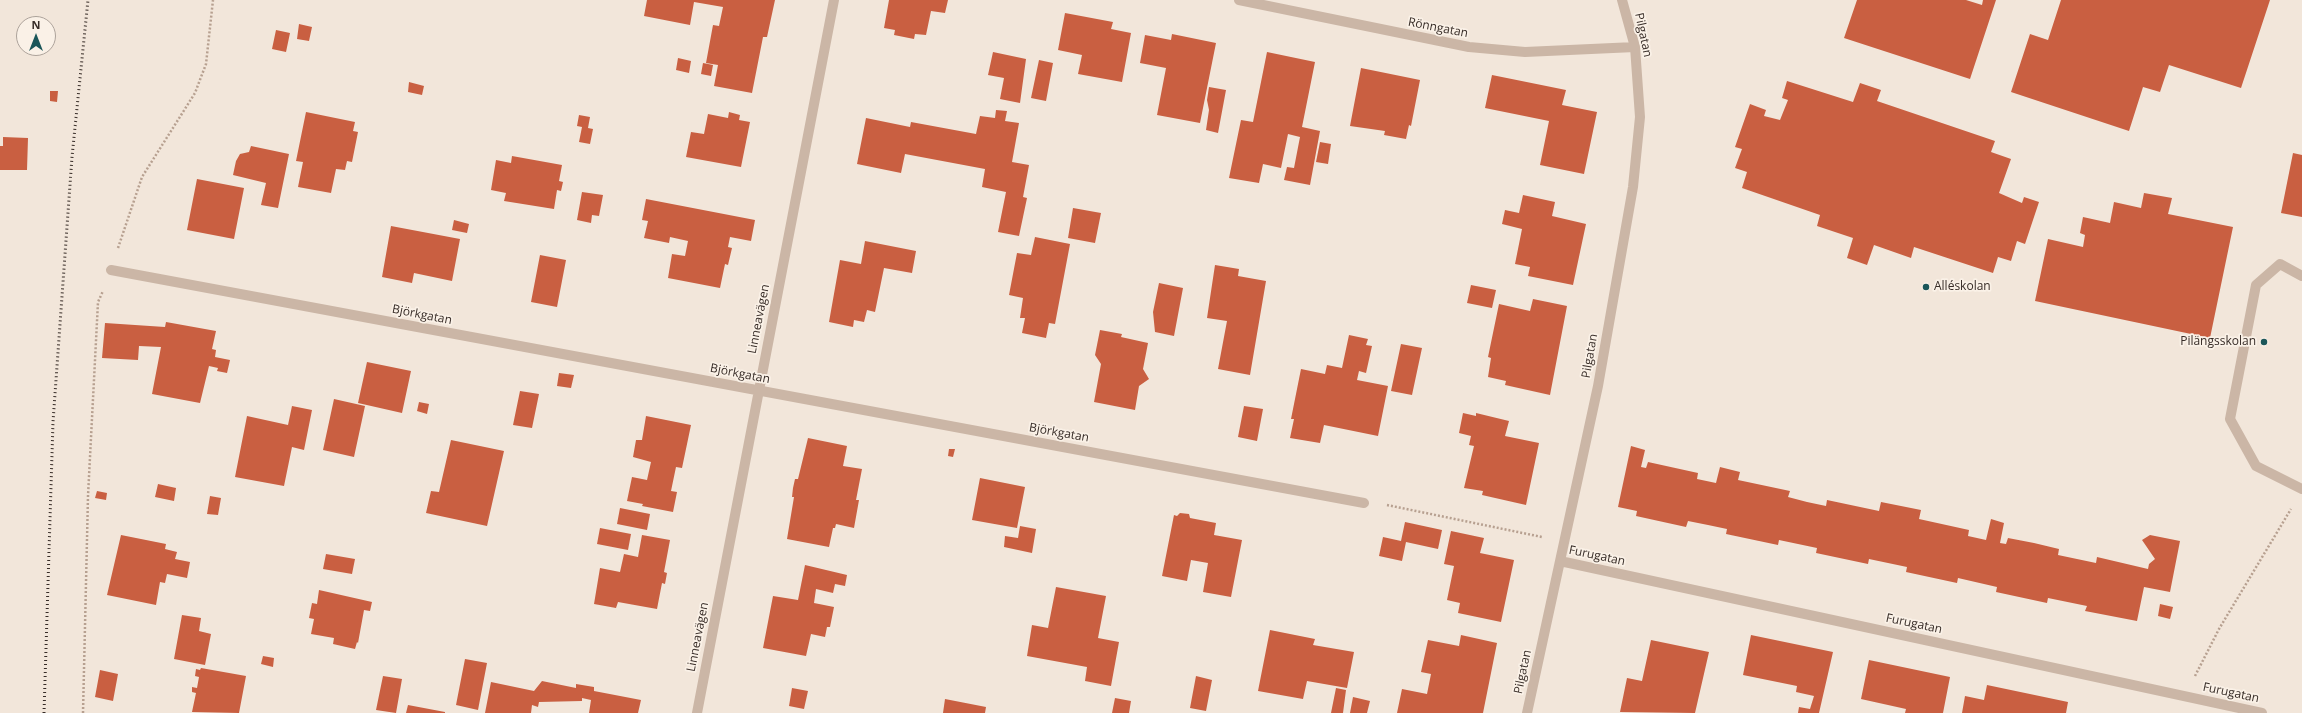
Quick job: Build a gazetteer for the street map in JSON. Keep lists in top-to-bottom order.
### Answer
{
  "streets": {
    "street": [
      "Rönngatan",
      "Pilgatan",
      "Björkgatan",
      "Linneavägen",
      "Furugatan"
    ]
  },
  "crossings": [
    ["Rönngatan", "Pilgatan"],
    ["Pilgatan", "Furugatan"],
    ["Björkgatan", "Linneavägen"]
  ],
  "places": ["Alléskolan", "Pilängsskolan"],
  "north": "top"
}
